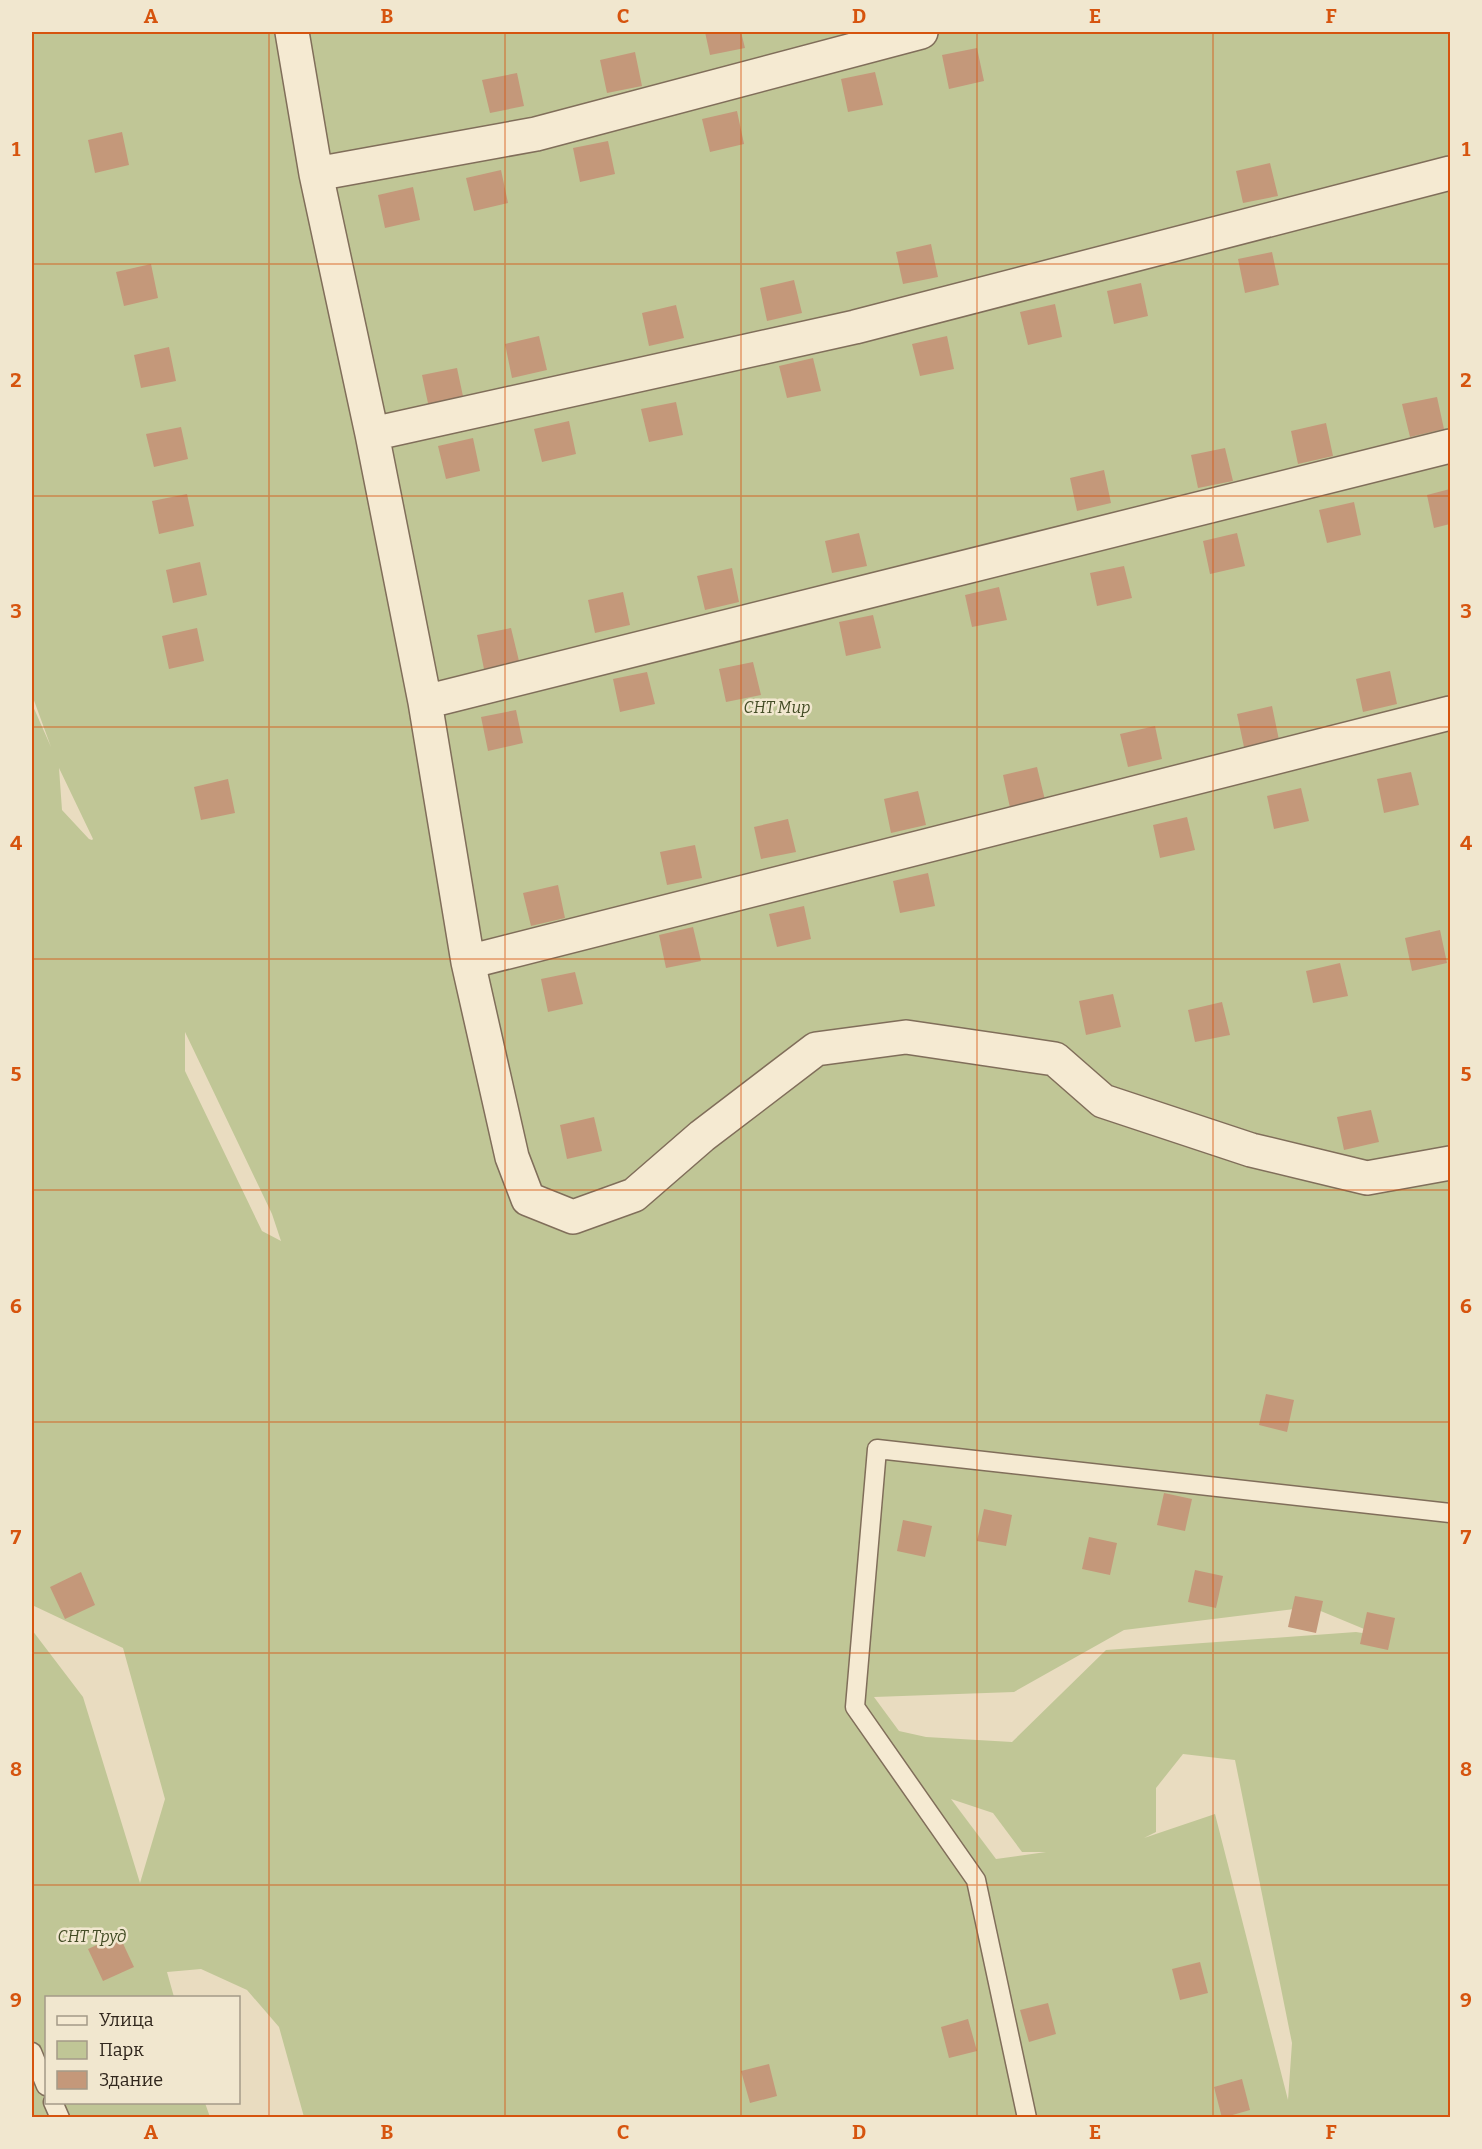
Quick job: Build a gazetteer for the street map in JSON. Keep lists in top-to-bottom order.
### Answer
{
  "parks": ["СНТ Мир", "СНТ Труд"],
  "legend": ["Улица", "Парк", "Здание"],
  "grid": {
    "columns": [
      "A",
      "B",
      "C",
      "D",
      "E",
      "F"
    ],
    "rows": [
      "1",
      "2",
      "3",
      "4",
      "5",
      "6",
      "7",
      "8",
      "9"
    ]
  }
}
